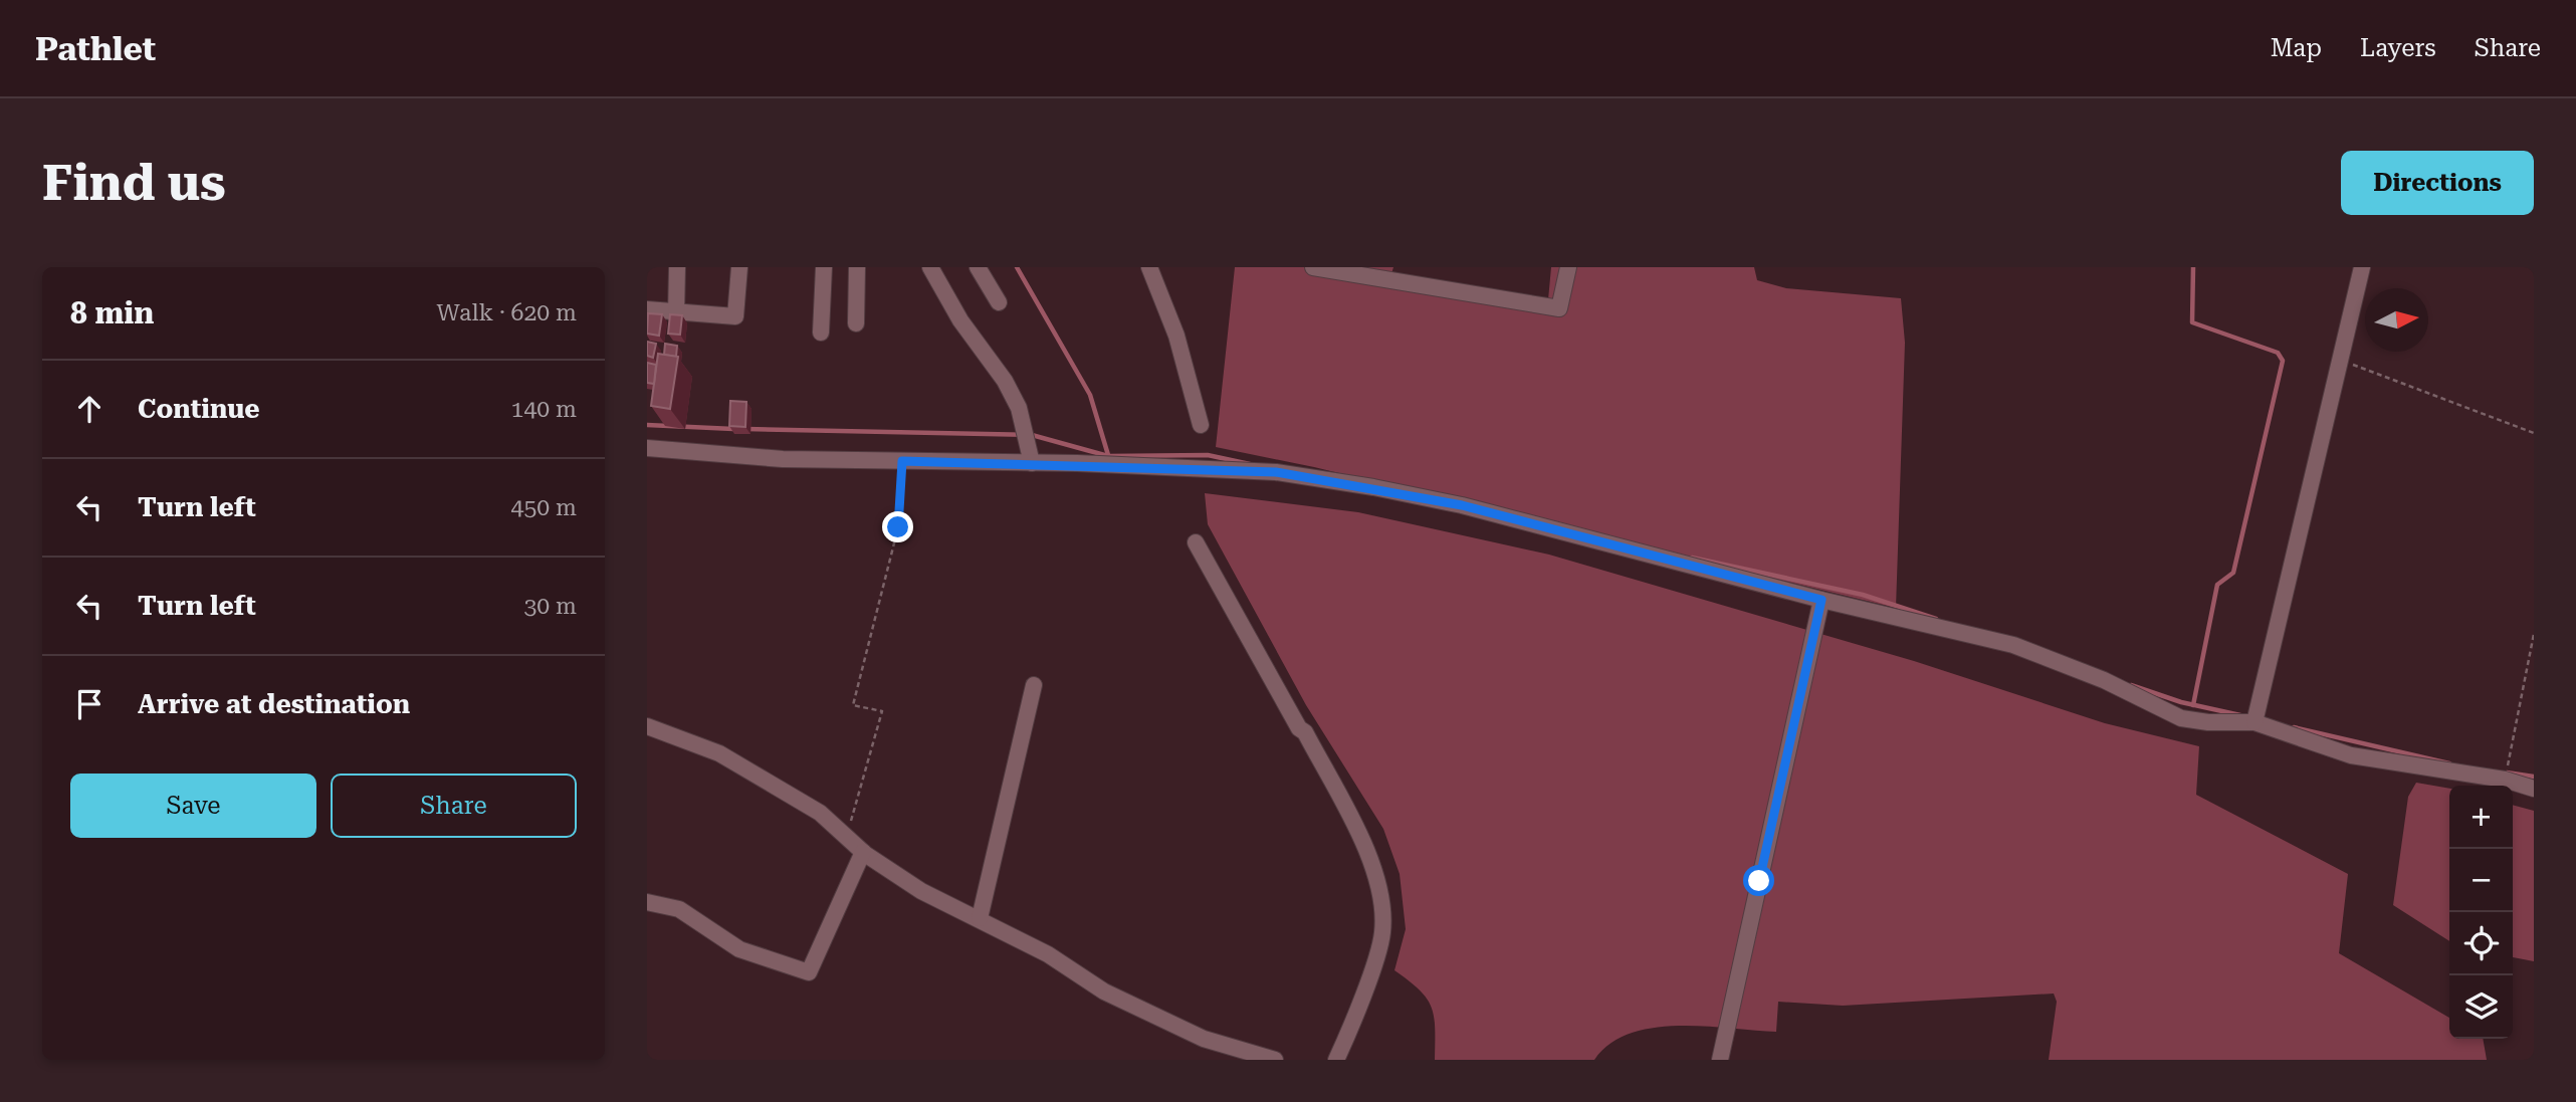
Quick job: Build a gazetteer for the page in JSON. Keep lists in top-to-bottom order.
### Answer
{
  "north": "right",
  "page": {
    "header": "Pathlet",
    "nav": ["Map", "Layers", "Share"],
    "buttons": [
      "Directions",
      ["Save", "Share"]
    ],
    "title": "Find us",
    "heading": ["8 min", "Walk · 620 m"],
    "list": [
      ["Continue", "140 m"],
      ["Turn left", "450 m"],
      ["Turn left", "30 m"],
      "Arrive at destination"
    ],
    "map_buttons": ["+", "−"]
  }
}
